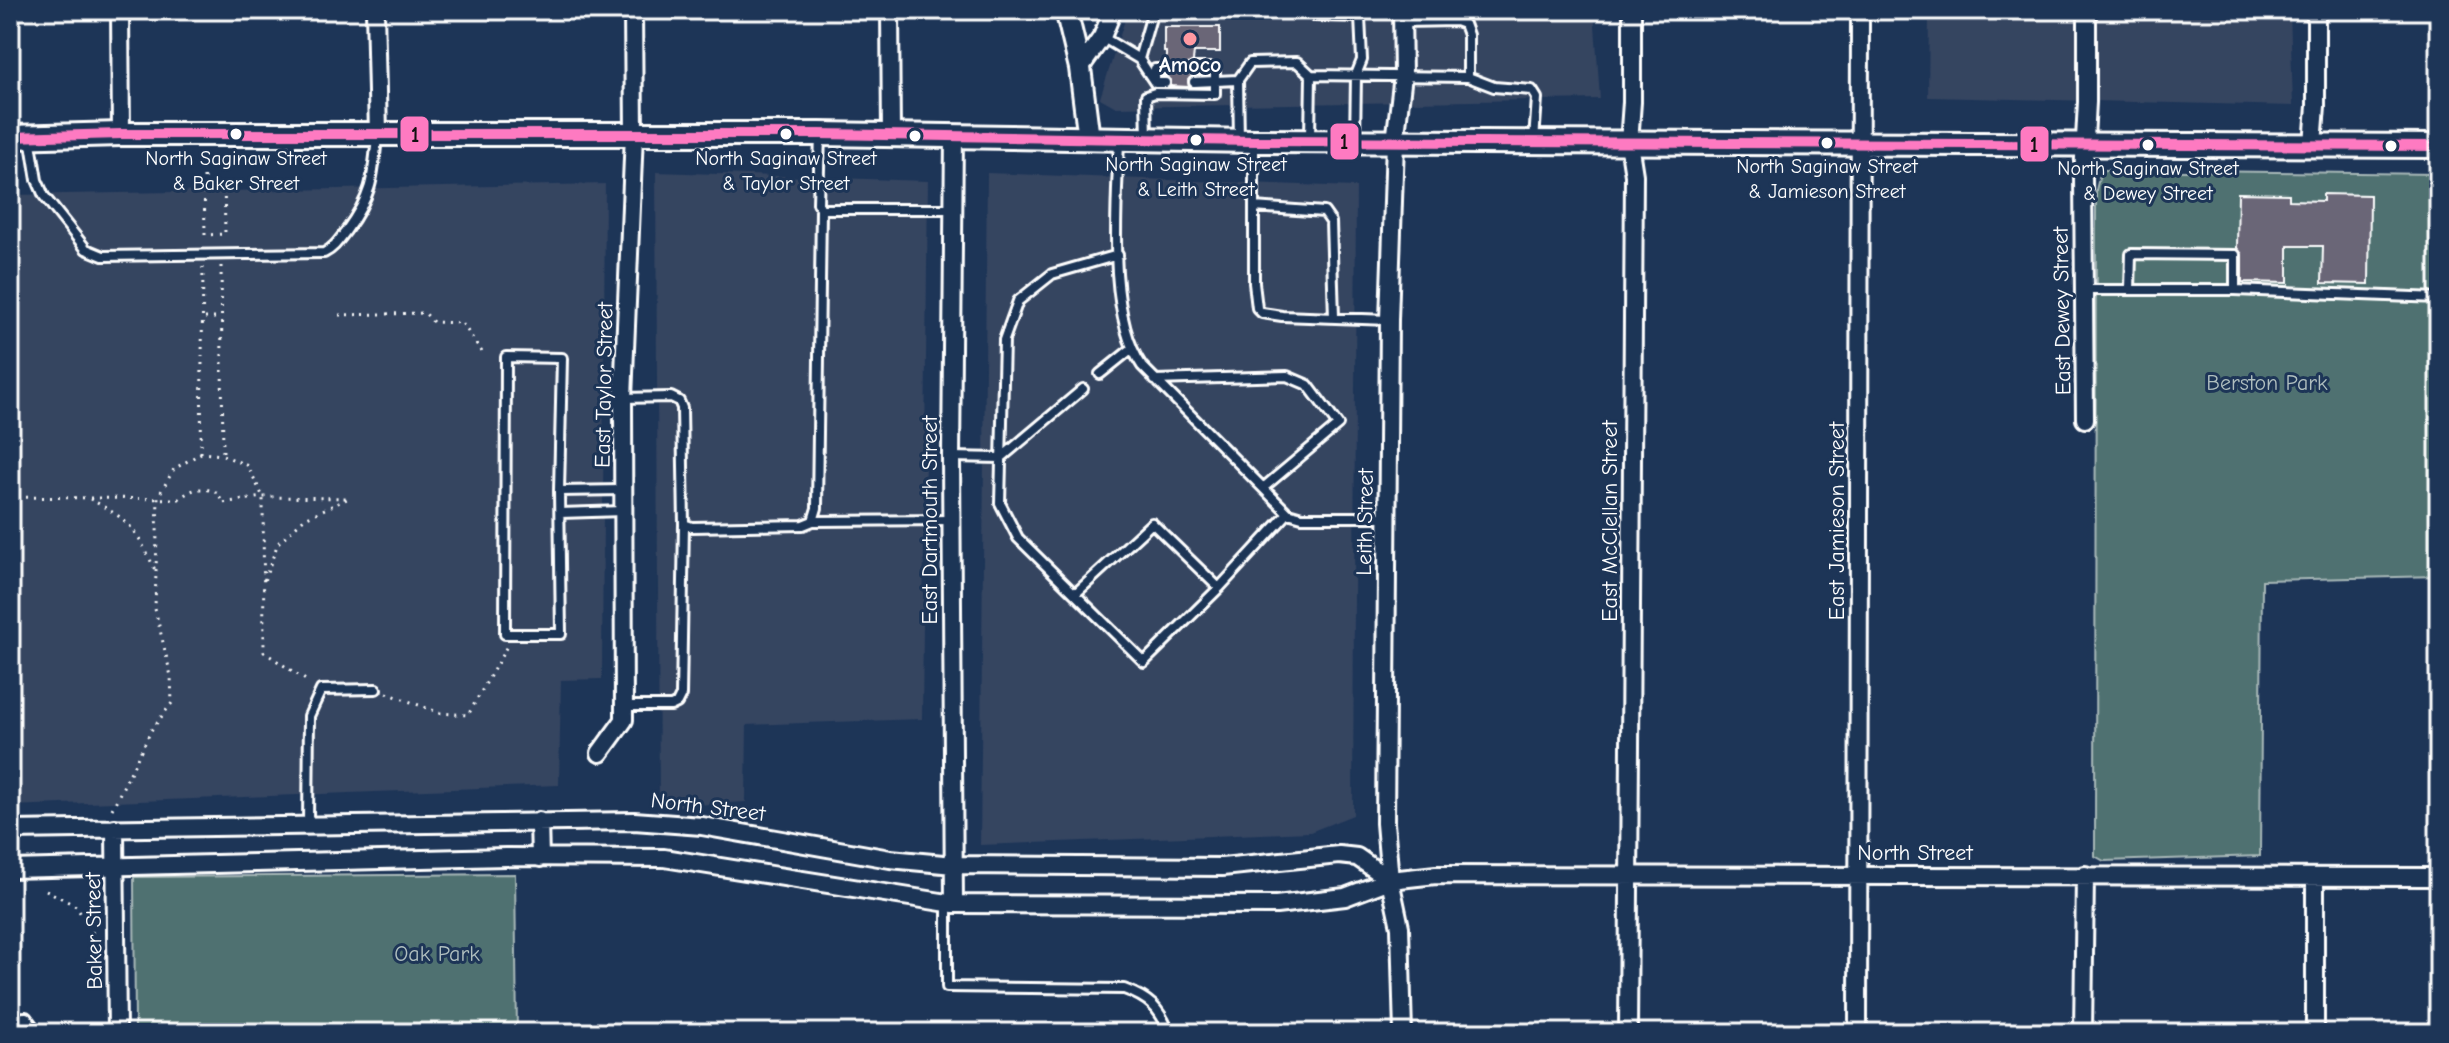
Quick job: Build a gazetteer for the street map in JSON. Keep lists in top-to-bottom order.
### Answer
{
  "streets": {
    "street": [
      "East Dewey Street",
      "East Taylor Street",
      "East Dartmouth Street",
      "East McClellan Street",
      "East Jamieson Street",
      "Leith Street",
      "North Street",
      "Baker Street"
    ]
  },
  "crossings": [
    ["East Dartmouth Street", "North Street"],
    ["East McClellan Street", "North Street"],
    ["East Jamieson Street", "North Street"],
    ["Leith Street", "North Street"],
    ["North Street", "Baker Street"]
  ],
  "parks": ["Berston Park", "Oak Park"],
  "places": [
    "Amoco",
    "North Saginaw Street & Baker Street",
    "North Saginaw Street & Taylor Street",
    "North Saginaw Street & Leith Street",
    "North Saginaw Street & Jamieson Street",
    "North Saginaw Street & Dewey Street"
  ],
  "lines": ["transit line 1"]
}
